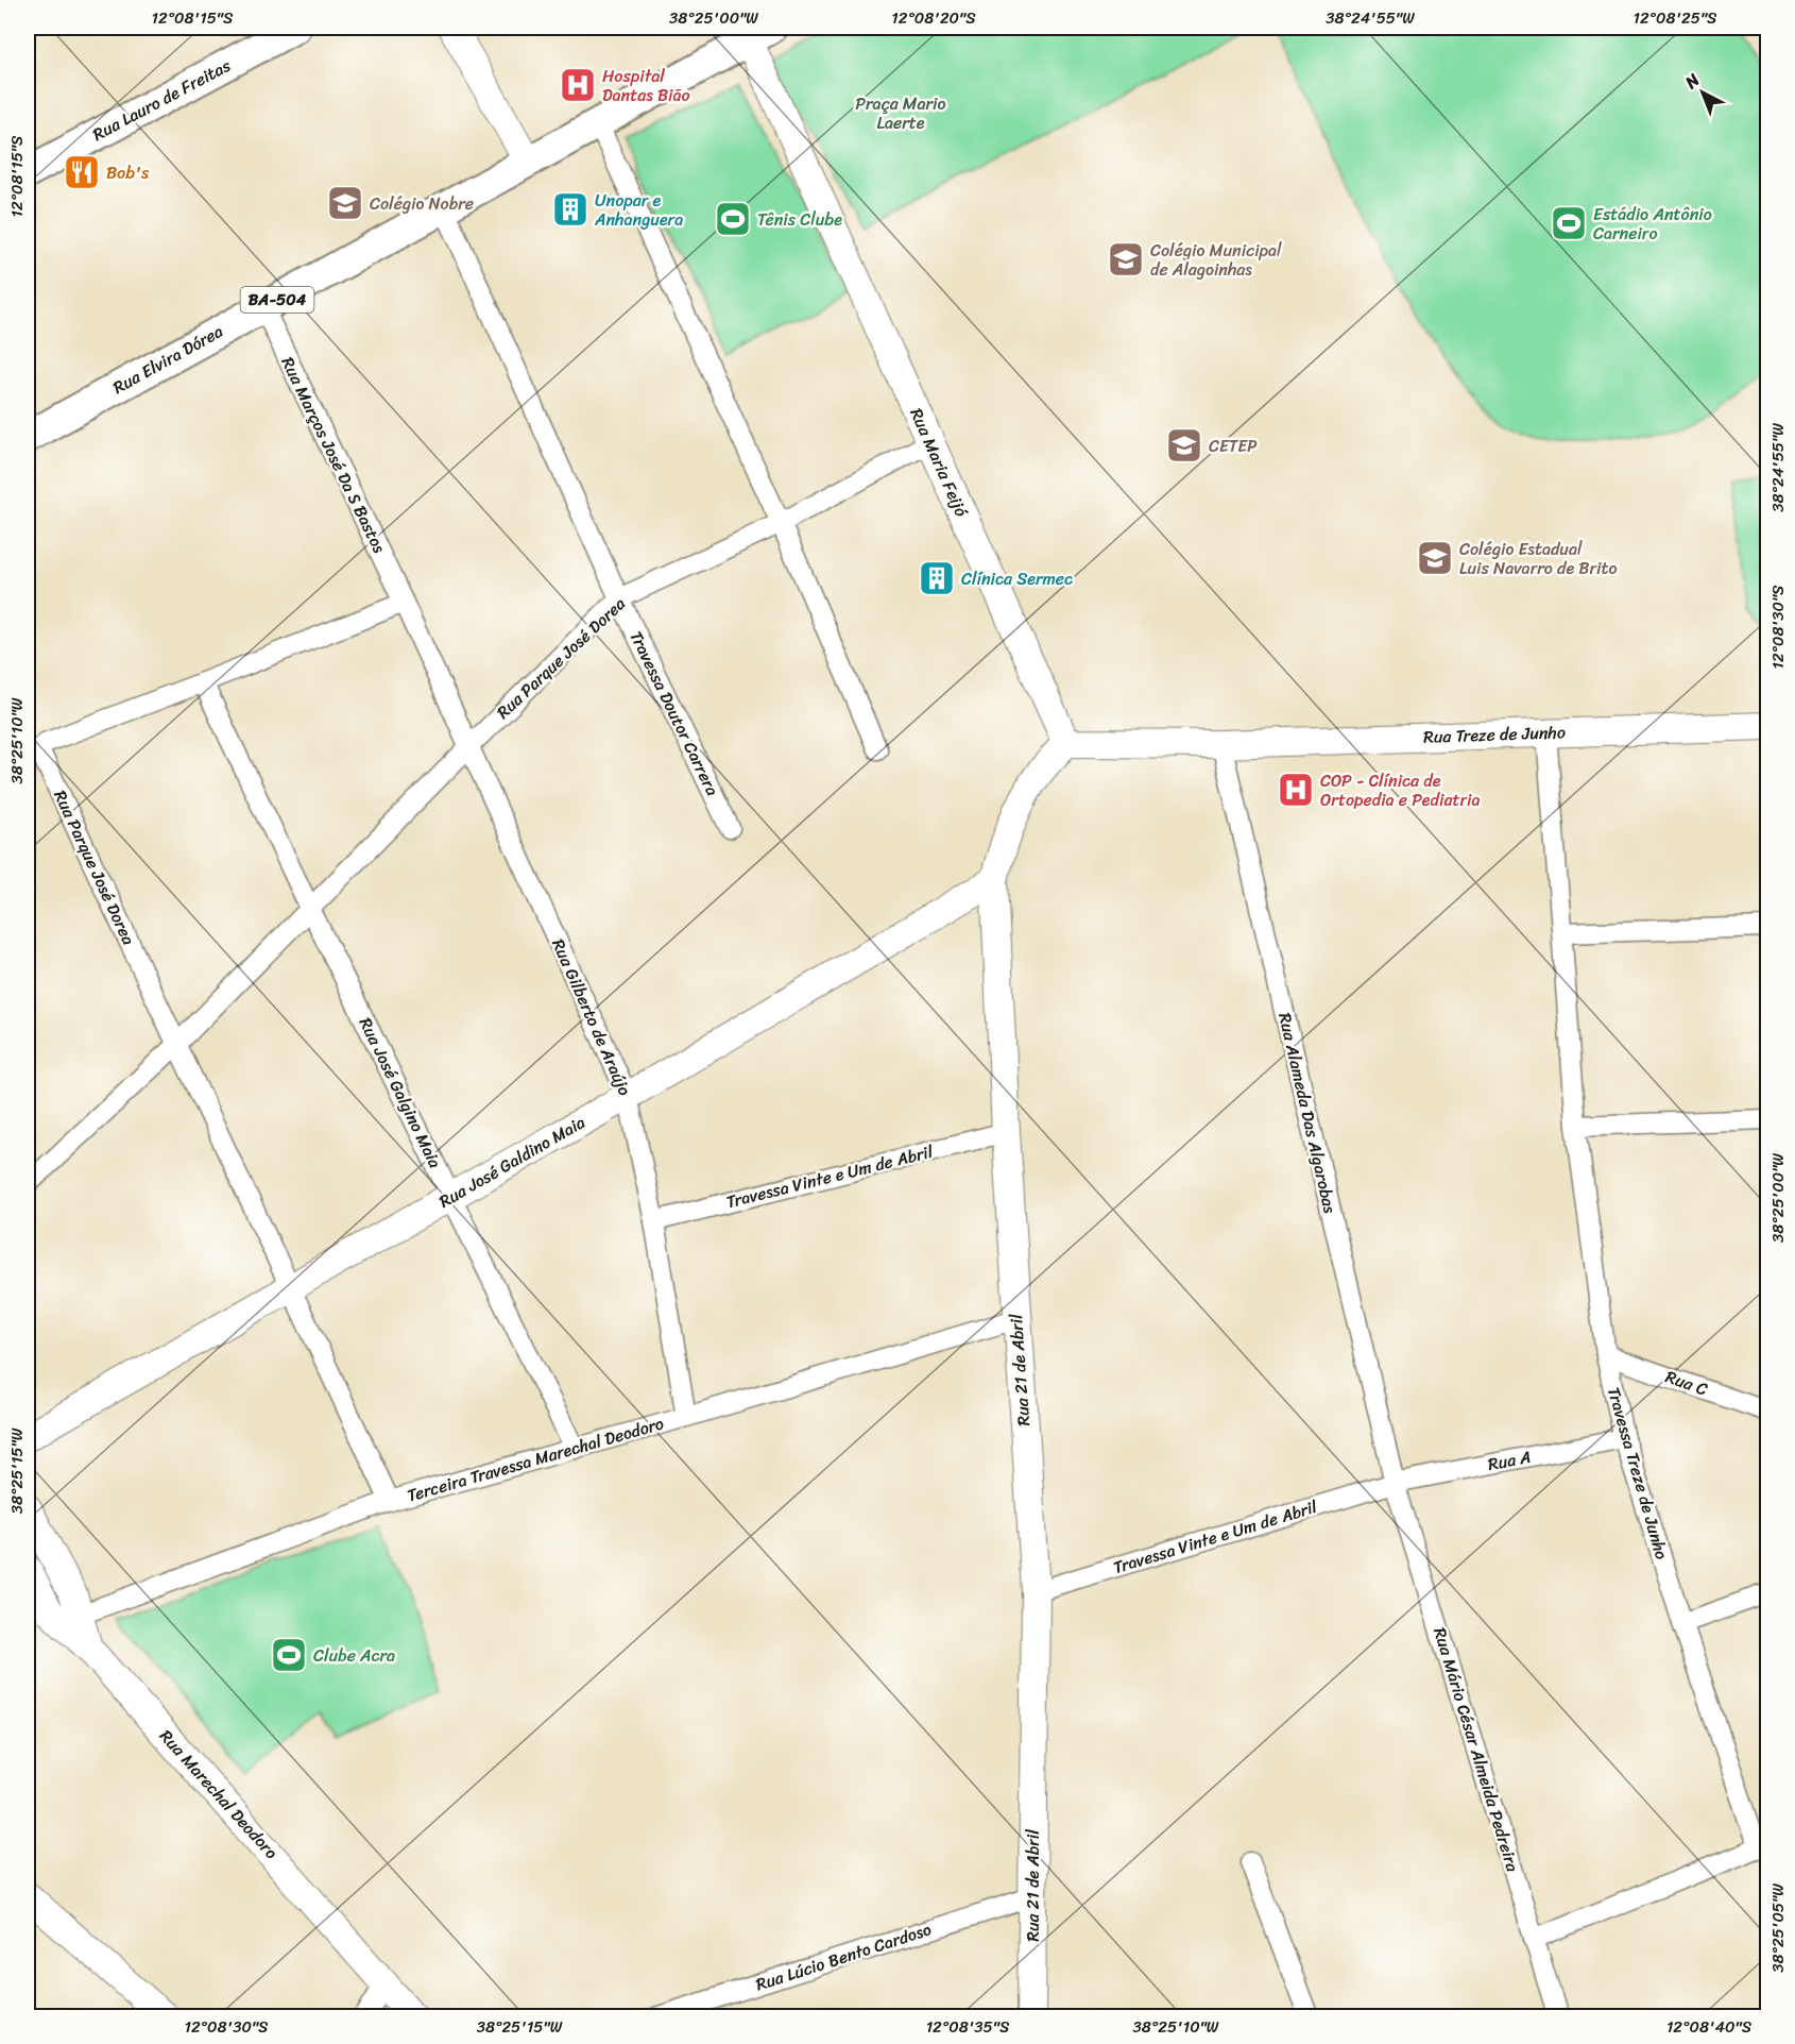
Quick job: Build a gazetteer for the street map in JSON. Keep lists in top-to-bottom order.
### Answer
{
  "streets": {
    "main road": ["Rua Lauro de Freitas", "BA-504", "Rua Elvira Dórea"],
    "street": [
      "Rua Marços José Da S Bastos",
      "Rua Maria Feijó",
      "Rua Parque José Dorea",
      "Travessa Doutor Carrera",
      "Rua Treze de Junho",
      "Rua Gilberto de Araújo",
      "Rua José Galgino Maia",
      "Rua Alameda Das Algarobas",
      "Rua José Galdino Maia",
      "Travessa Vinte e Um de Abril",
      "Rua 21 de Abril",
      "Rua C",
      "Terceira Travessa Marechal Deodoro",
      "Rua A",
      "Travessa Treze de Junho",
      "Rua Mário César Almeida Pedreira",
      "Rua Marechal Deodoro",
      "Rua Lúcio Bento Cardoso"
    ]
  },
  "crossings": [
    ["BA-504", "Rua Elvira Dórea"],
    ["BA-504", "Rua Maria Feijó"],
    ["Rua Elvira Dórea", "Rua Marços José Da S Bastos"],
    ["Rua Marços José Da S Bastos", "Rua Parque José Dorea"],
    ["Rua Marços José Da S Bastos", "Rua Gilberto de Araújo"],
    ["Rua Maria Feijó", "Rua Parque José Dorea"],
    ["Rua Maria Feijó", "Rua 21 de Abril"],
    ["Rua Parque José Dorea", "Travessa Doutor Carrera"],
    ["Rua Parque José Dorea", "Rua Gilberto de Araújo"],
    ["Rua Parque José Dorea", "Rua José Galgino Maia"],
    ["Rua Treze de Junho", "Rua Alameda Das Algarobas"],
    ["Rua Treze de Junho", "Travessa Treze de Junho"],
    ["Rua Gilberto de Araújo", "Rua José Galdino Maia"],
    ["Rua Gilberto de Araújo", "Travessa Vinte e Um de Abril"],
    ["Rua Gilberto de Araújo", "Terceira Travessa Marechal Deodoro"],
    ["Rua José Galgino Maia", "Rua José Galdino Maia"],
    ["Rua José Galgino Maia", "Terceira Travessa Marechal Deodoro"],
    ["Rua Alameda Das Algarobas", "Travessa Vinte e Um de Abril"],
    ["Rua Alameda Das Algarobas", "Rua A"],
    ["Rua Alameda Das Algarobas", "Rua Mário César Almeida Pedreira"],
    ["Rua José Galdino Maia", "Rua 21 de Abril"],
    ["Travessa Vinte e Um de Abril", "Rua 21 de Abril"],
    ["Travessa Vinte e Um de Abril", "Rua A"],
    ["Travessa Vinte e Um de Abril", "Rua Mário César Almeida Pedreira"],
    ["Rua 21 de Abril", "Terceira Travessa Marechal Deodoro"],
    ["Rua 21 de Abril", "Rua Lúcio Bento Cardoso"],
    ["Rua C", "Travessa Treze de Junho"],
    ["Terceira Travessa Marechal Deodoro", "Rua Marechal Deodoro"],
    ["Rua A", "Travessa Treze de Junho"],
    ["Rua A", "Rua Mário César Almeida Pedreira"]
  ],
  "parks": ["Praça Mario Laerte"],
  "places": {
    "hospital": ["Hospital Dantas Bião", "COP - Clínica de Ortopedia e Pediatria"],
    "restaurant": ["Bob's"],
    "school or university": [
      "Colégio Nobre",
      "Colégio Municipal de Alagoinhas",
      "CETEP",
      "Colégio Estadual Luis Navarro de Brito"
    ],
    "building": ["Unopar e Anhanguera", "Clínica Sermec"],
    "sports": ["Tênis Clube", "Estádio Antônio Carneiro", "Clube Acra"]
  },
  "north": "top left",
  "coordinates": [
    "12°08'15\"S",
    "38°25'00\"W",
    "12°08'20\"S",
    "38°24'55\"W",
    "12°08'25\"S",
    "12°08'30\"S",
    "38°25'10\"W",
    "38°25'15\"W",
    "38°25'05\"W",
    "12°08'35\"S",
    "12°08'40\"S"
  ]
}
